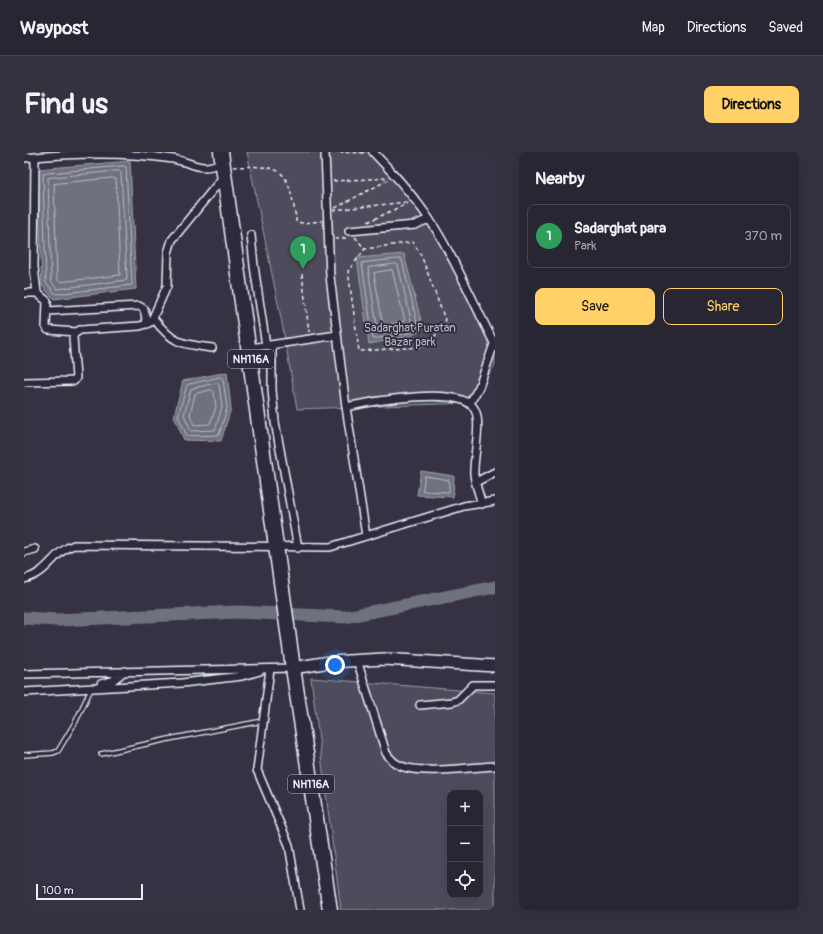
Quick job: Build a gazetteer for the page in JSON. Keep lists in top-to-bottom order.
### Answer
{
  "streets": {
    "highway": ["NH116A"]
  },
  "parks": ["Sadarghat Puratan Bazar park"],
  "scale_bar": "100 m",
  "page": {
    "header": "Waypost",
    "nav": ["Map", "Directions", "Saved"],
    "buttons": [
      "Directions",
      ["Save", "Share"]
    ],
    "title": "Find us",
    "heading": "Nearby",
    "list": [
      {
        "mark": "1",
        "name": "Sadarghat para",
        "note": "Park",
        "value": "370 m"
      }
    ],
    "pins": "1",
    "map_buttons": ["+", "−"],
    "scale": "100 m"
  }
}
